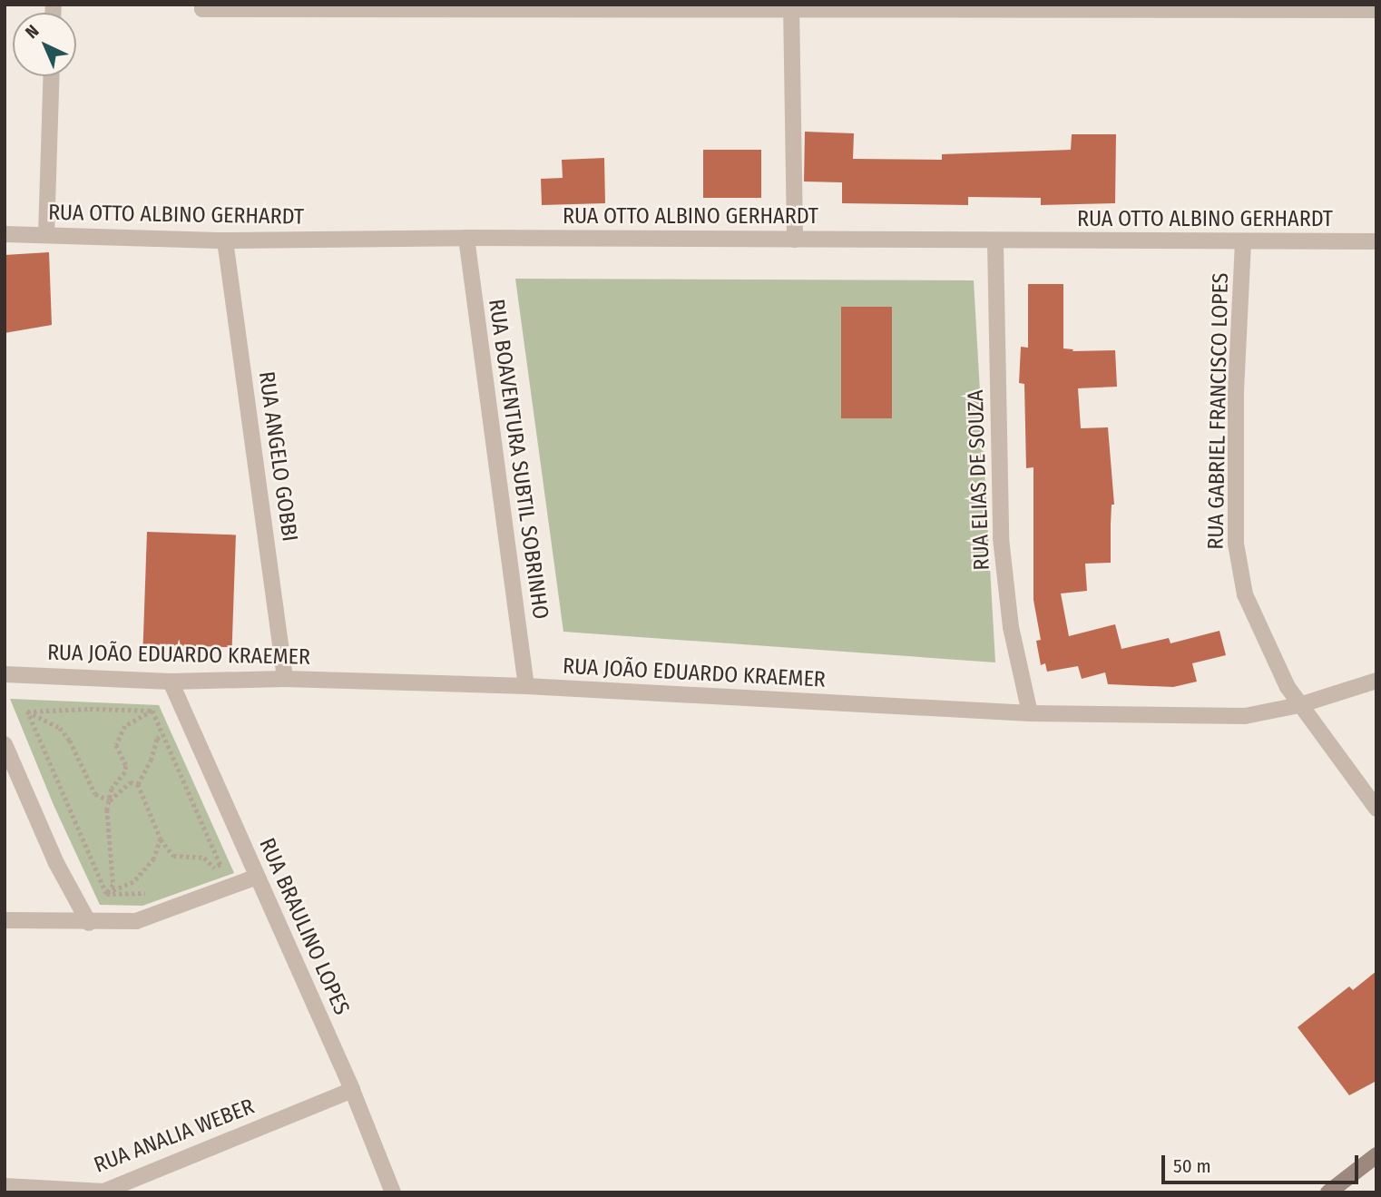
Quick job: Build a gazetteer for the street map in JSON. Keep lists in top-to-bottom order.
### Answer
{
  "streets": {
    "street": [
      "RUA OTTO ALBINO GERHARDT",
      "RUA GABRIEL FRANCISCO LOPES",
      "RUA ANGELO GOBBI",
      "RUA BOAVENTURA SUBTIL SOBRINHO",
      "RUA ELIAS DE SOUZA",
      "RUA JOÃO EDUARDO KRAEMER",
      "RUA BRAULINO LOPES",
      "RUA ANALIA WEBER"
    ]
  },
  "crossings": [
    ["RUA OTTO ALBINO GERHARDT", "RUA GABRIEL FRANCISCO LOPES"],
    ["RUA OTTO ALBINO GERHARDT", "RUA ANGELO GOBBI"],
    ["RUA OTTO ALBINO GERHARDT", "RUA BOAVENTURA SUBTIL SOBRINHO"],
    ["RUA OTTO ALBINO GERHARDT", "RUA ELIAS DE SOUZA"],
    ["RUA GABRIEL FRANCISCO LOPES", "RUA JOÃO EDUARDO KRAEMER"],
    ["RUA ANGELO GOBBI", "RUA JOÃO EDUARDO KRAEMER"],
    ["RUA BOAVENTURA SUBTIL SOBRINHO", "RUA JOÃO EDUARDO KRAEMER"],
    ["RUA ELIAS DE SOUZA", "RUA JOÃO EDUARDO KRAEMER"],
    ["RUA JOÃO EDUARDO KRAEMER", "RUA BRAULINO LOPES"],
    ["RUA BRAULINO LOPES", "RUA ANALIA WEBER"]
  ],
  "scale_bar": "50 m",
  "north": "top left"
}
